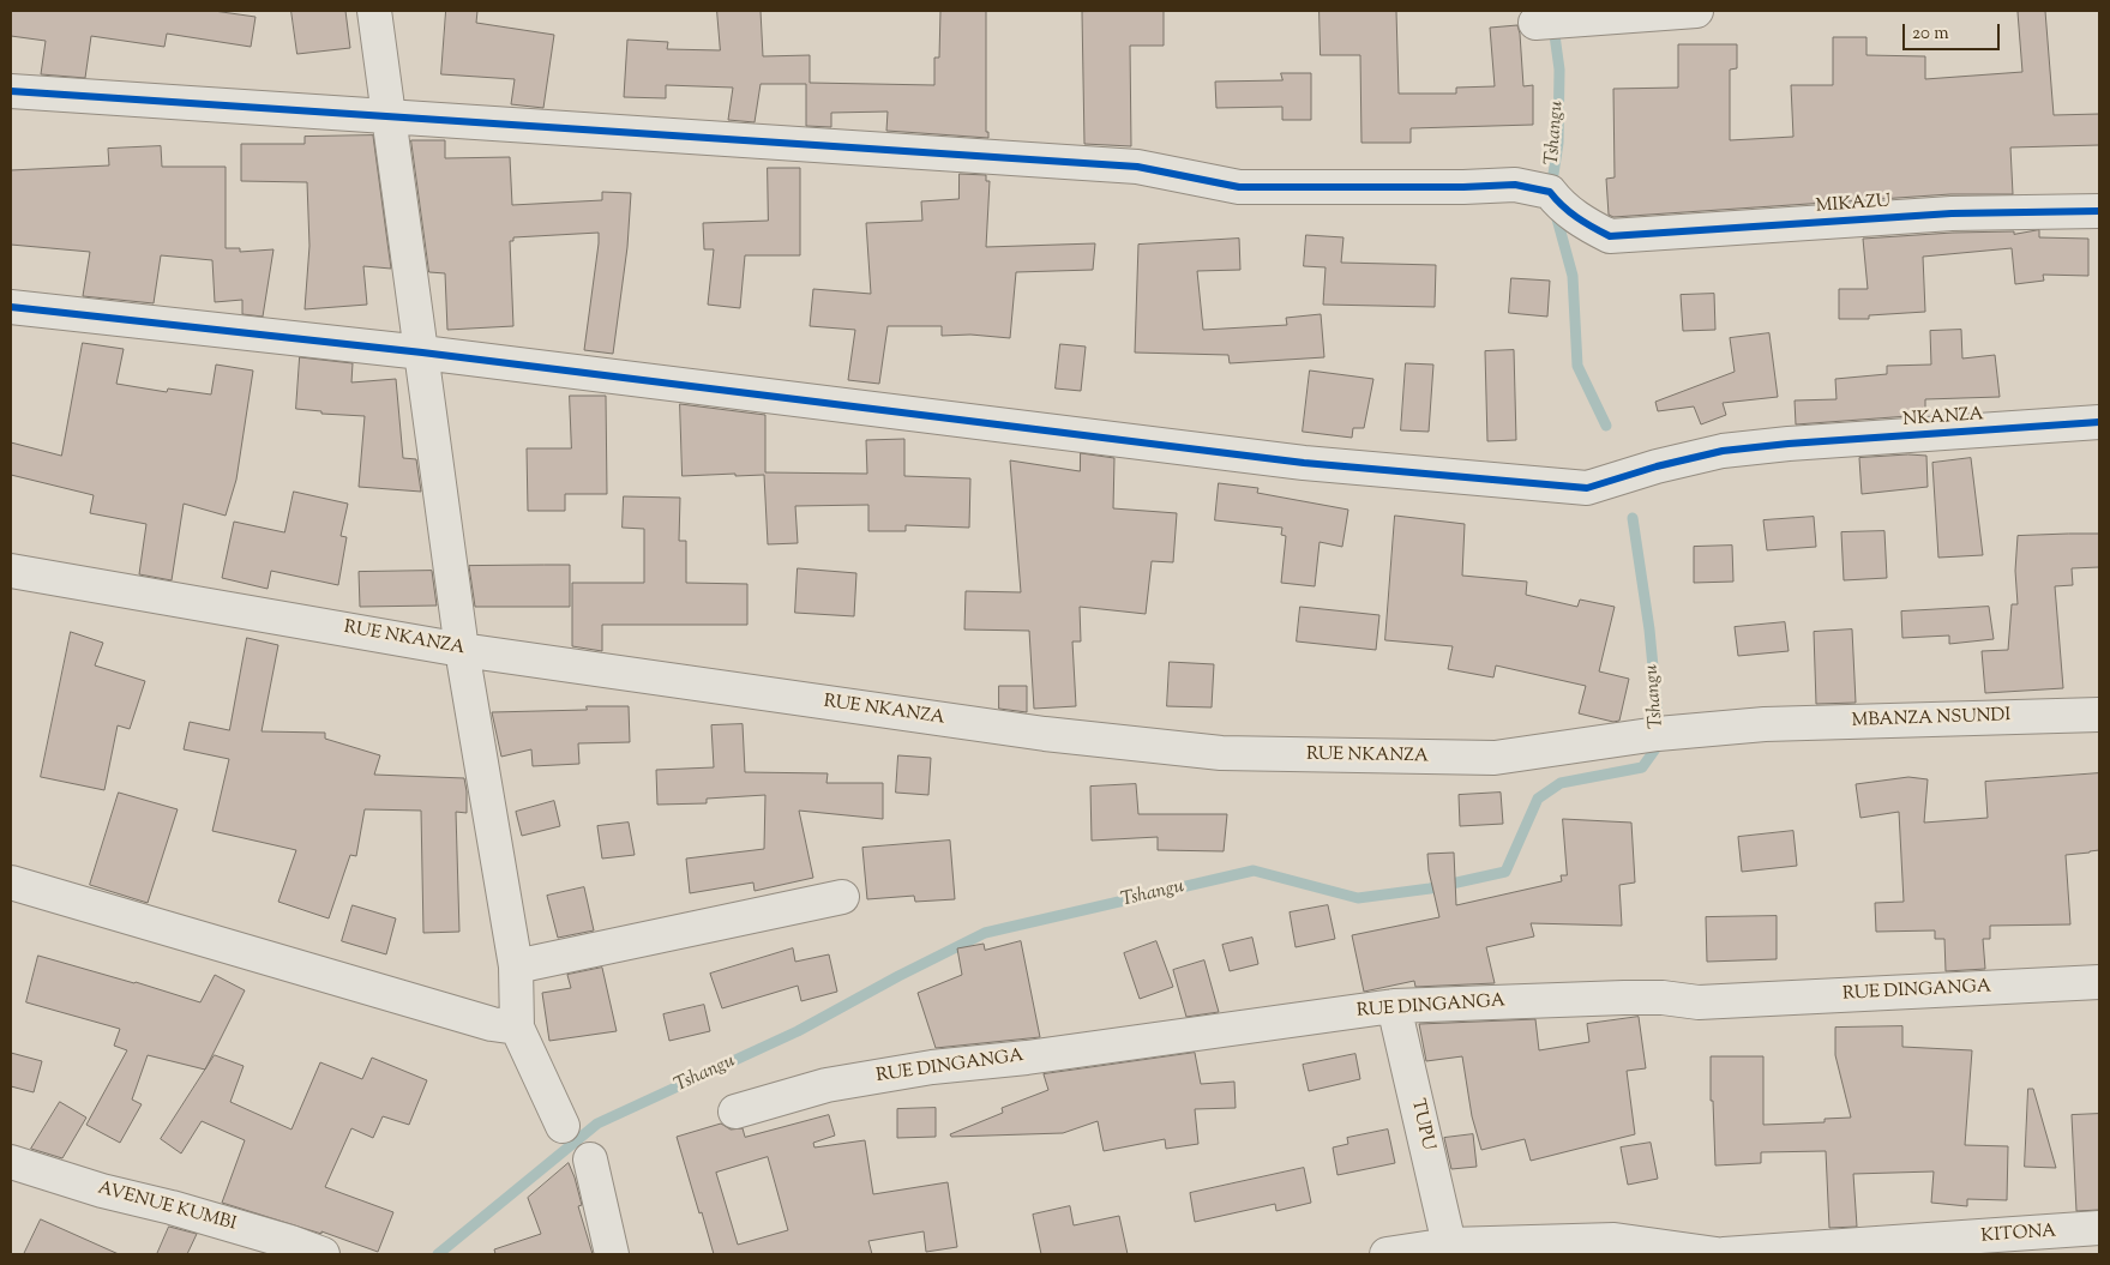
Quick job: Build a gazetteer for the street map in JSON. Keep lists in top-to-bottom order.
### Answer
{
  "streets": {
    "street": [
      "MIKAZU",
      "NKANZA",
      "RUE NKANZA",
      "MBANZA NSUNDI",
      "RUE DINGANGA",
      "TUPU",
      "AVENUE KUMBI",
      "KITONA"
    ]
  },
  "crossings": [
    ["RUE NKANZA", "MBANZA NSUNDI"],
    ["RUE DINGANGA", "TUPU"]
  ],
  "water": ["Tshangu"],
  "scale_bar": "20 m"
}
